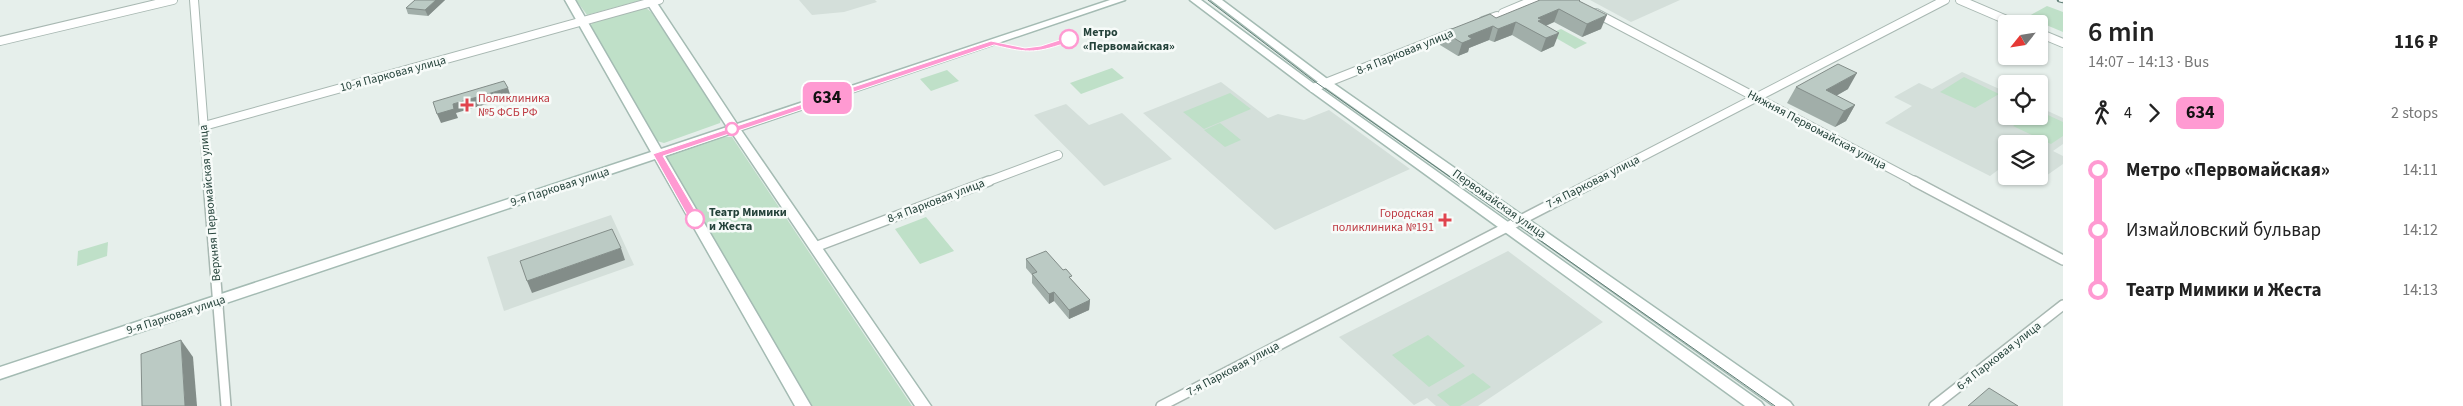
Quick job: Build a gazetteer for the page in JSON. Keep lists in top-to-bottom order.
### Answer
{
  "streets": {
    "main road": ["9-я Парковая улица", "Первомайская улица"],
    "street": [
      "8-я Парковая улица",
      "10-я Парковая улица",
      "Нижняя Первомайская улица",
      "7-я Парковая улица",
      "Верхняя Первомайская улица",
      "6-я Парковая улица"
    ]
  },
  "crossings": [
    ["8-я Парковая улица", "Первомайская улица"],
    ["10-я Парковая улица", "Верхняя Первомайская улица"],
    ["Нижняя Первомайская улица", "7-я Парковая улица"],
    ["7-я Парковая улица", "Первомайская улица"],
    ["9-я Парковая улица", "Верхняя Первомайская улица"]
  ],
  "places": {
    "other": ["Метро «Первомайская»", "Театр Мимики и Жеста"],
    "health": ["Поликлиника №5 ФСБ РФ", "Городская поликлиника №191"]
  },
  "lines": ["bus line 634"],
  "north": "bottom left",
  "page": {
    "on_map": "634",
    "heading": ["6 min", "14:07 – 14:13 · Bus", "116 ₽"],
    "legs": ["4", "634", "2 stops"],
    "list": [
      {
        "name": "Метро «Первомайская»",
        "value": "14:11"
      },
      {
        "name": "Измайловский бульвар",
        "value": "14:12"
      },
      {
        "name": "Театр Мимики и Жеста",
        "value": "14:13"
      }
    ]
  }
}
